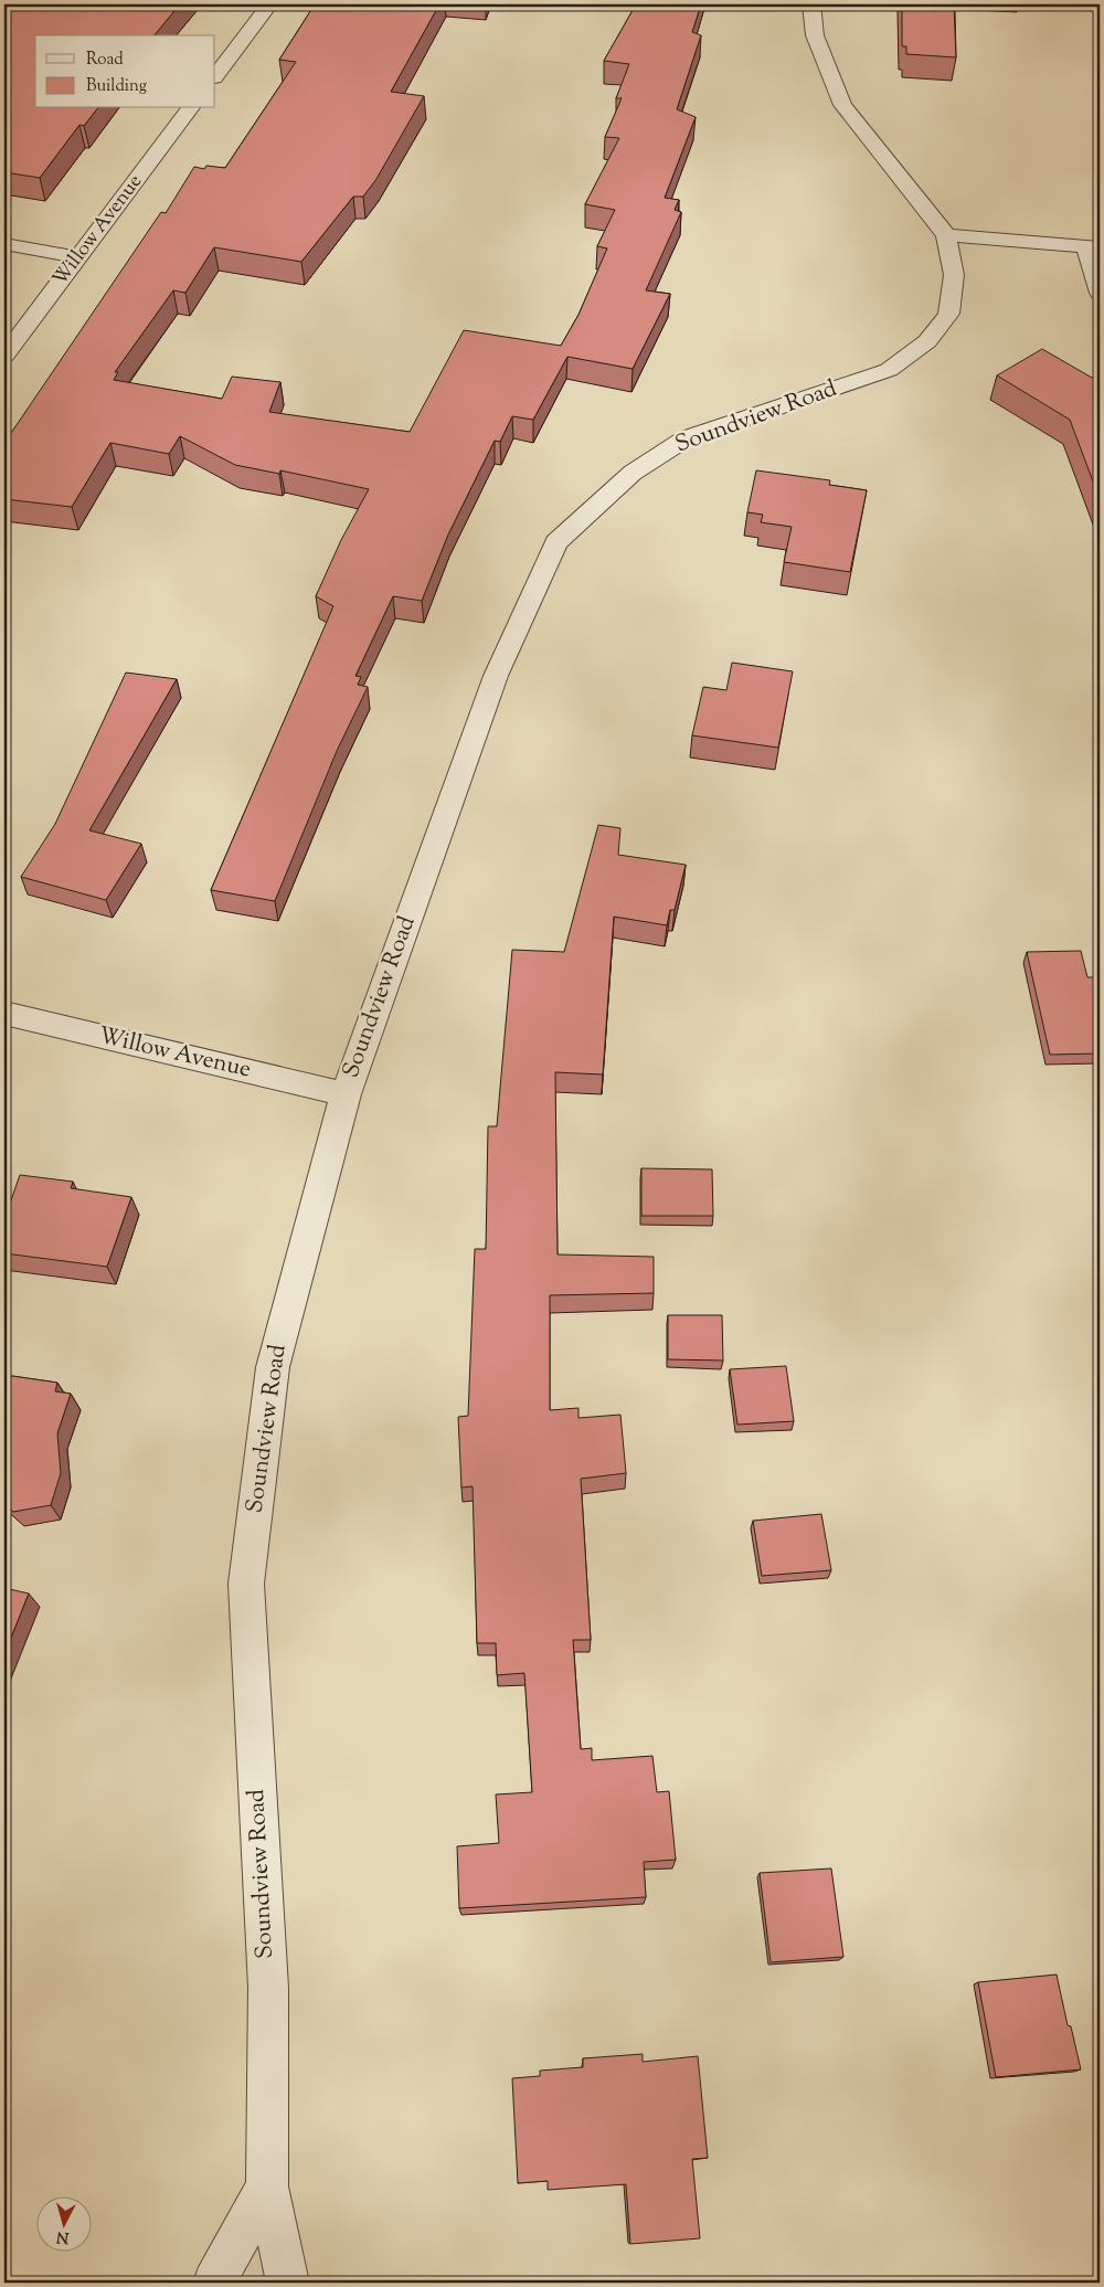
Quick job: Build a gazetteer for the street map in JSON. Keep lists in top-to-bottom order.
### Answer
{
  "streets": {
    "street": ["Willow Avenue", "Soundview Road"]
  },
  "crossings": [
    ["Willow Avenue", "Soundview Road"]
  ],
  "legend": ["Road", "Building"],
  "north": "bottom"
}
